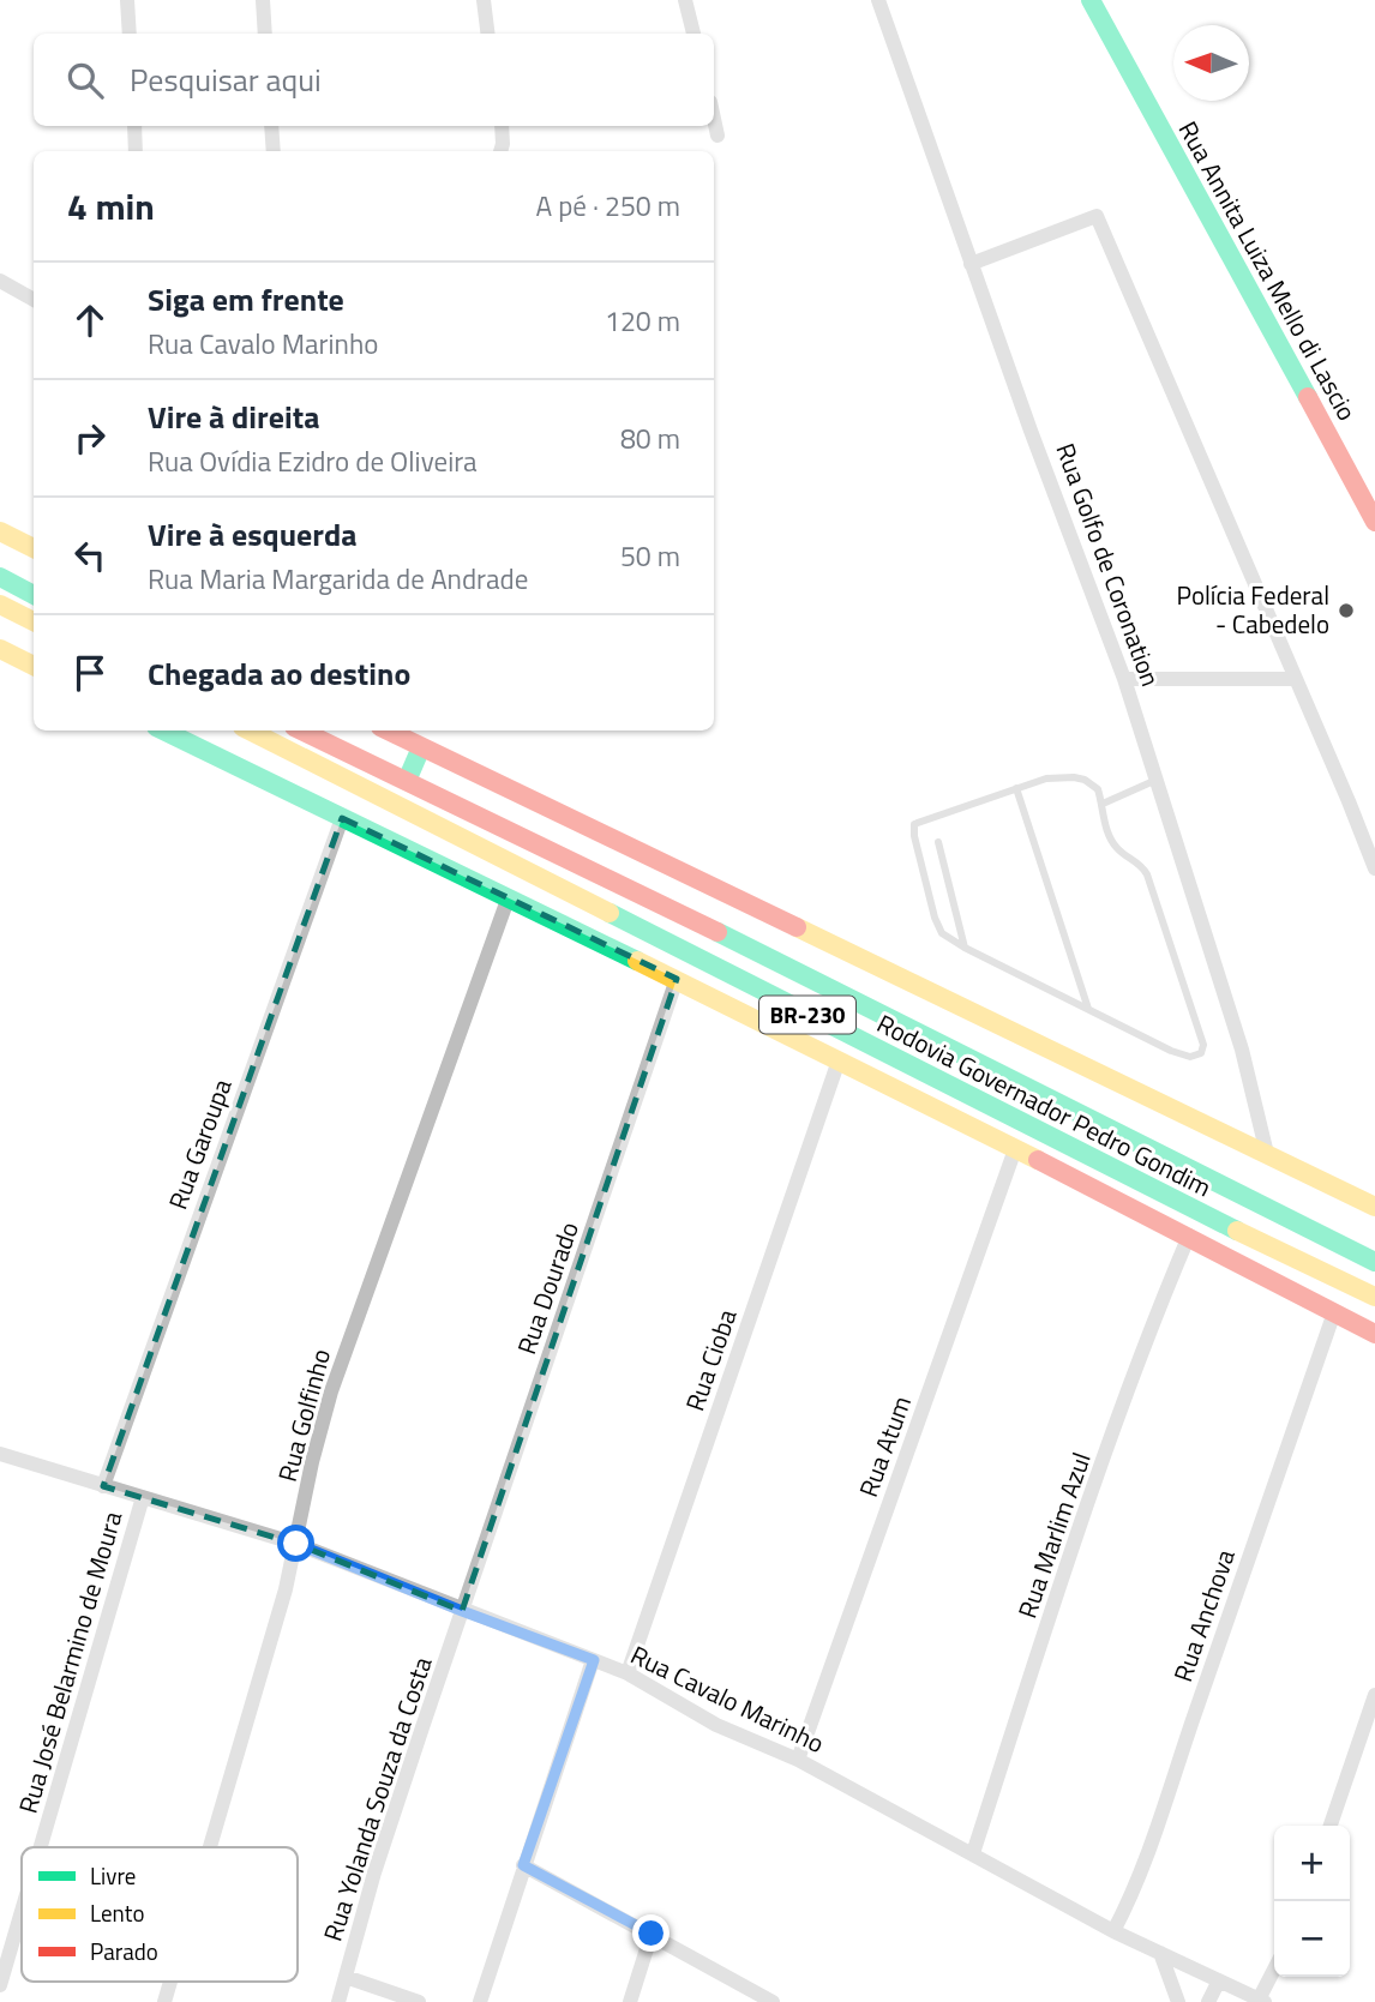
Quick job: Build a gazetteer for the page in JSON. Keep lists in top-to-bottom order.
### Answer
{
  "streets": {
    "main road": ["Rua Annita Luiza Mello di Lascio", "BR-230", "Rodovia Governador Pedro Gondim"],
    "street": [
      "Rua Golfo de Coronation",
      "Rua Garoupa",
      "Rua Dourado",
      "Rua Cioba",
      "Rua Golfinho",
      "Rua Atum",
      "Rua Marlim Azul",
      "Rua Anchova",
      "Rua José Belarmino de Moura",
      "Rua Cavalo Marinho",
      "Rua Yolanda Souza da Costa"
    ]
  },
  "crossings": [
    ["Rua Garoupa", "Rua Cavalo Marinho"],
    ["Rua Dourado", "Rua Cavalo Marinho"],
    ["Rua Dourado", "Rua Yolanda Souza da Costa"],
    ["Rua Cioba", "Rua Cavalo Marinho"],
    ["Rua Golfinho", "Rua Cavalo Marinho"],
    ["Rua Atum", "Rua Cavalo Marinho"],
    ["Rua Marlim Azul", "Rua Cavalo Marinho"],
    ["Rua Anchova", "Rua Cavalo Marinho"],
    ["Rua José Belarmino de Moura", "Rua Cavalo Marinho"],
    ["Rua Cavalo Marinho", "Rua Yolanda Souza da Costa"]
  ],
  "places": ["Polícia Federal - Cabedelo"],
  "legend": ["Livre", "Lento", "Parado"],
  "north": "left",
  "page": {
    "search": "Pesquisar aqui",
    "heading": ["4 min", "A pé · 250 m"],
    "list": [
      ["Siga em frente", "Rua Cavalo Marinho", "120 m"],
      ["Vire à direita", "Rua Ovídia Ezidro de Oliveira", "80 m"],
      ["Vire à esquerda", "Rua Maria Margarida de Andrade", "50 m"],
      "Chegada ao destino"
    ],
    "map_buttons": ["+", "−"]
  }
}
